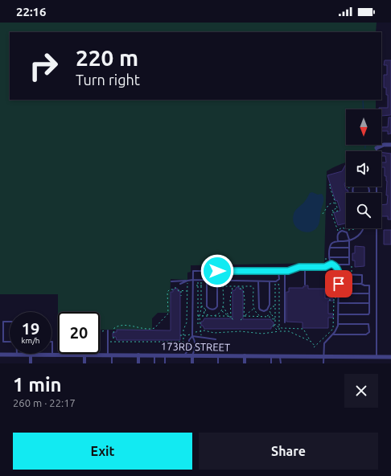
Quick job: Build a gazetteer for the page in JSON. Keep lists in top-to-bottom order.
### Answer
{
  "streets": {
    "street": ["173RD STREET"]
  },
  "north": "bottom",
  "page": {
    "status": "22:16",
    "turn": ["220 m", "Turn right"],
    "speed": "19 km/h",
    "limit": "20",
    "heading": ["1 min", "260 m · 22:17"],
    "buttons": ["Exit", "Share"]
  }
}
